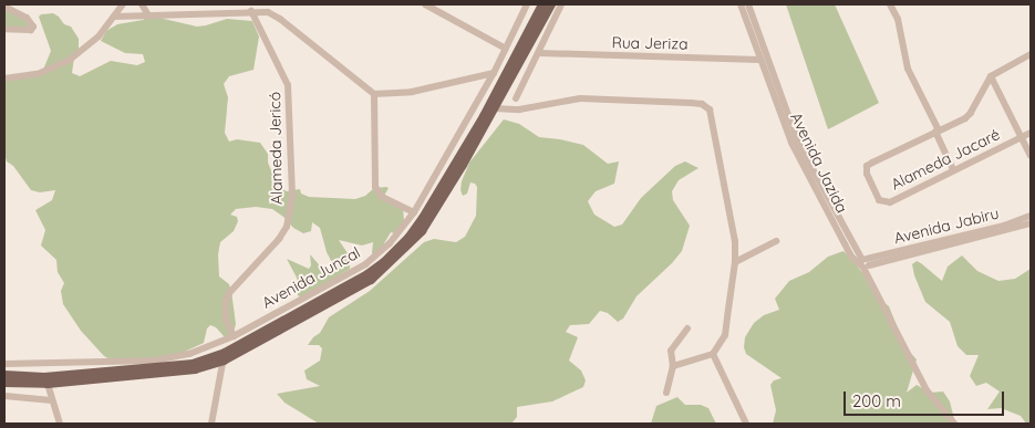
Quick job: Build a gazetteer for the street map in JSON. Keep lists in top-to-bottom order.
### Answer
{
  "streets": {
    "street": [
      "Rua Jeriza",
      "Alameda Jericó",
      "Alameda Jacaré",
      "Avenida Jazida",
      "Avenida Jabiru",
      "Avenida Juncal"
    ]
  },
  "crossings": [
    ["Rua Jeriza", "Avenida Jazida"],
    ["Alameda Jericó", "Avenida Juncal"],
    ["Avenida Jazida", "Avenida Jabiru"]
  ],
  "scale_bar": "200 m"
}
